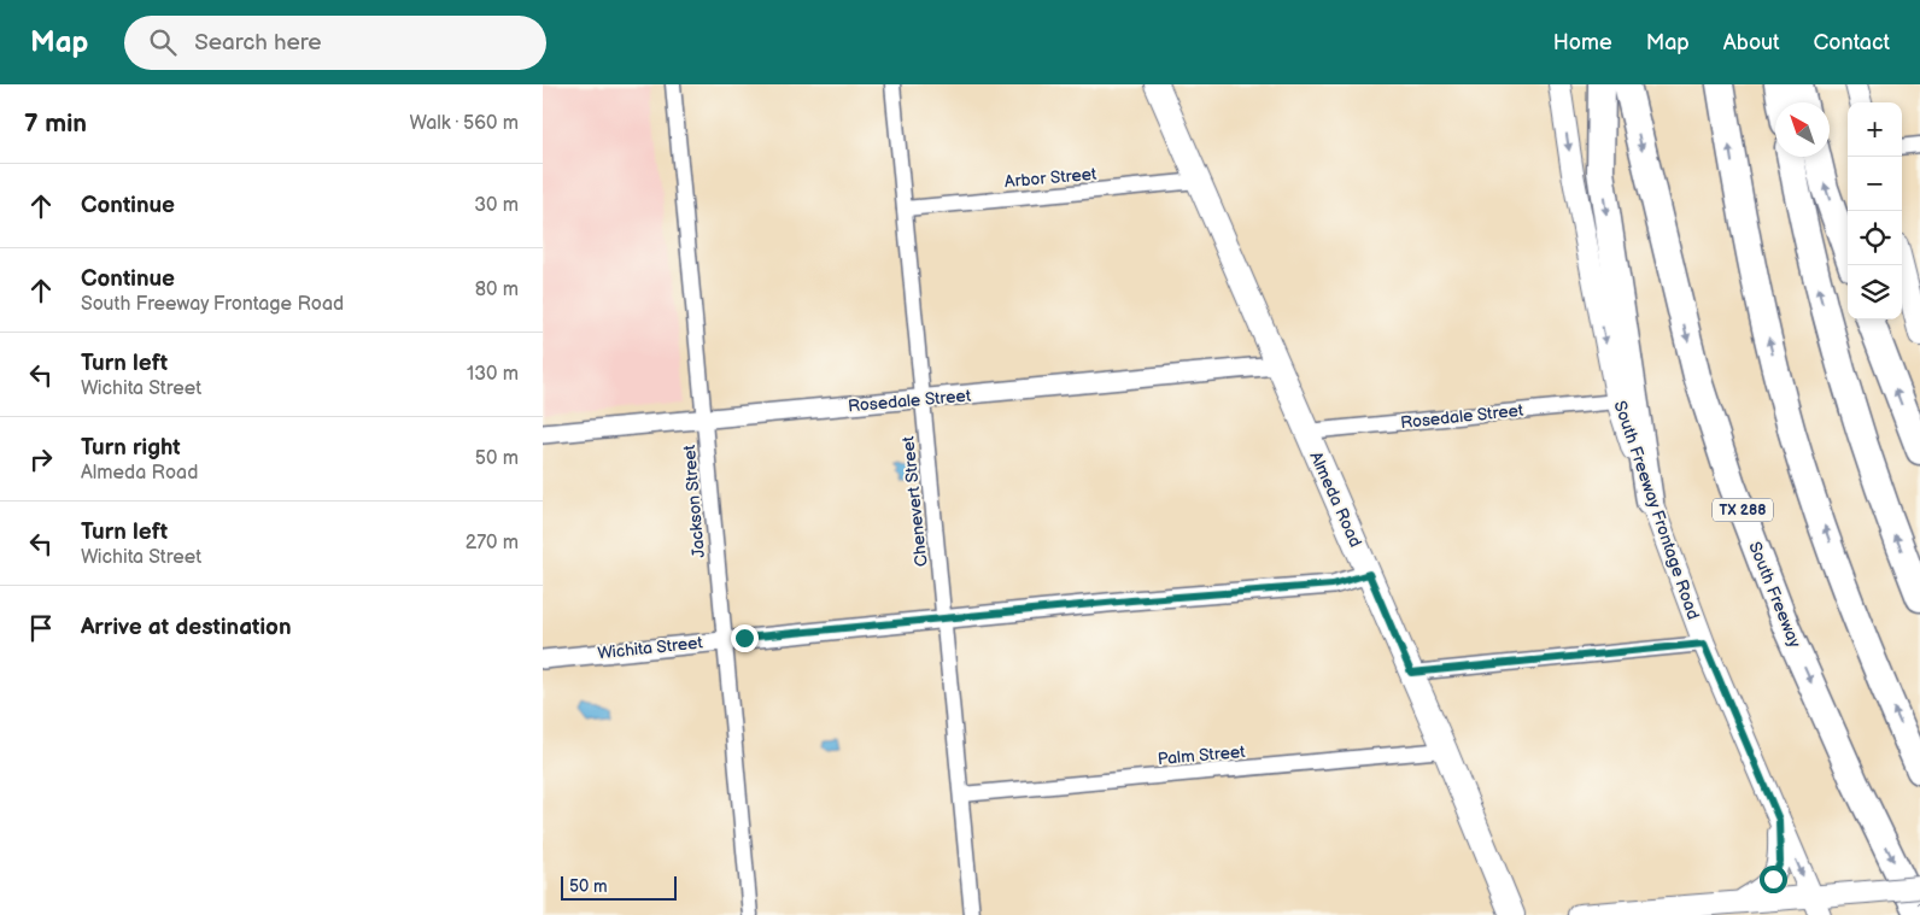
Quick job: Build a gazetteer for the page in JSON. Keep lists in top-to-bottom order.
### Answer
{
  "streets": {
    "highway": ["TX 288", "South Freeway"],
    "main road": ["Almeda Road", "South Freeway Frontage Road"],
    "street": [
      "Arbor Street",
      "Rosedale Street",
      "Jackson Street",
      "Chenevert Street",
      "Wichita Street",
      "Palm Street"
    ]
  },
  "crossings": [
    ["Arbor Street", "Almeda Road"],
    ["Arbor Street", "Chenevert Street"],
    ["Rosedale Street", "Almeda Road"],
    ["Rosedale Street", "Jackson Street"],
    ["Rosedale Street", "Chenevert Street"],
    ["Rosedale Street", "South Freeway Frontage Road"],
    ["Almeda Road", "Wichita Street"],
    ["Almeda Road", "Palm Street"],
    ["Jackson Street", "Wichita Street"],
    ["Chenevert Street", "Wichita Street"],
    ["Chenevert Street", "Palm Street"]
  ],
  "one_way": ["South Freeway Frontage Road"],
  "scale_bar": "50 m",
  "north": "top left",
  "page": {
    "header": "Map",
    "search": "Search here",
    "nav": [
      "Home",
      "Map",
      "About",
      "Contact"
    ],
    "heading": ["7 min", "Walk · 560 m"],
    "map_buttons": ["+", "−"],
    "list": [
      ["Continue", "30 m"],
      ["Continue", "South Freeway Frontage Road", "80 m"],
      ["Turn left", "Wichita Street", "130 m"],
      ["Turn right", "Almeda Road", "50 m"],
      ["Turn left", "Wichita Street", "270 m"],
      "Arrive at destination"
    ],
    "scale": "50 m"
  }
}
